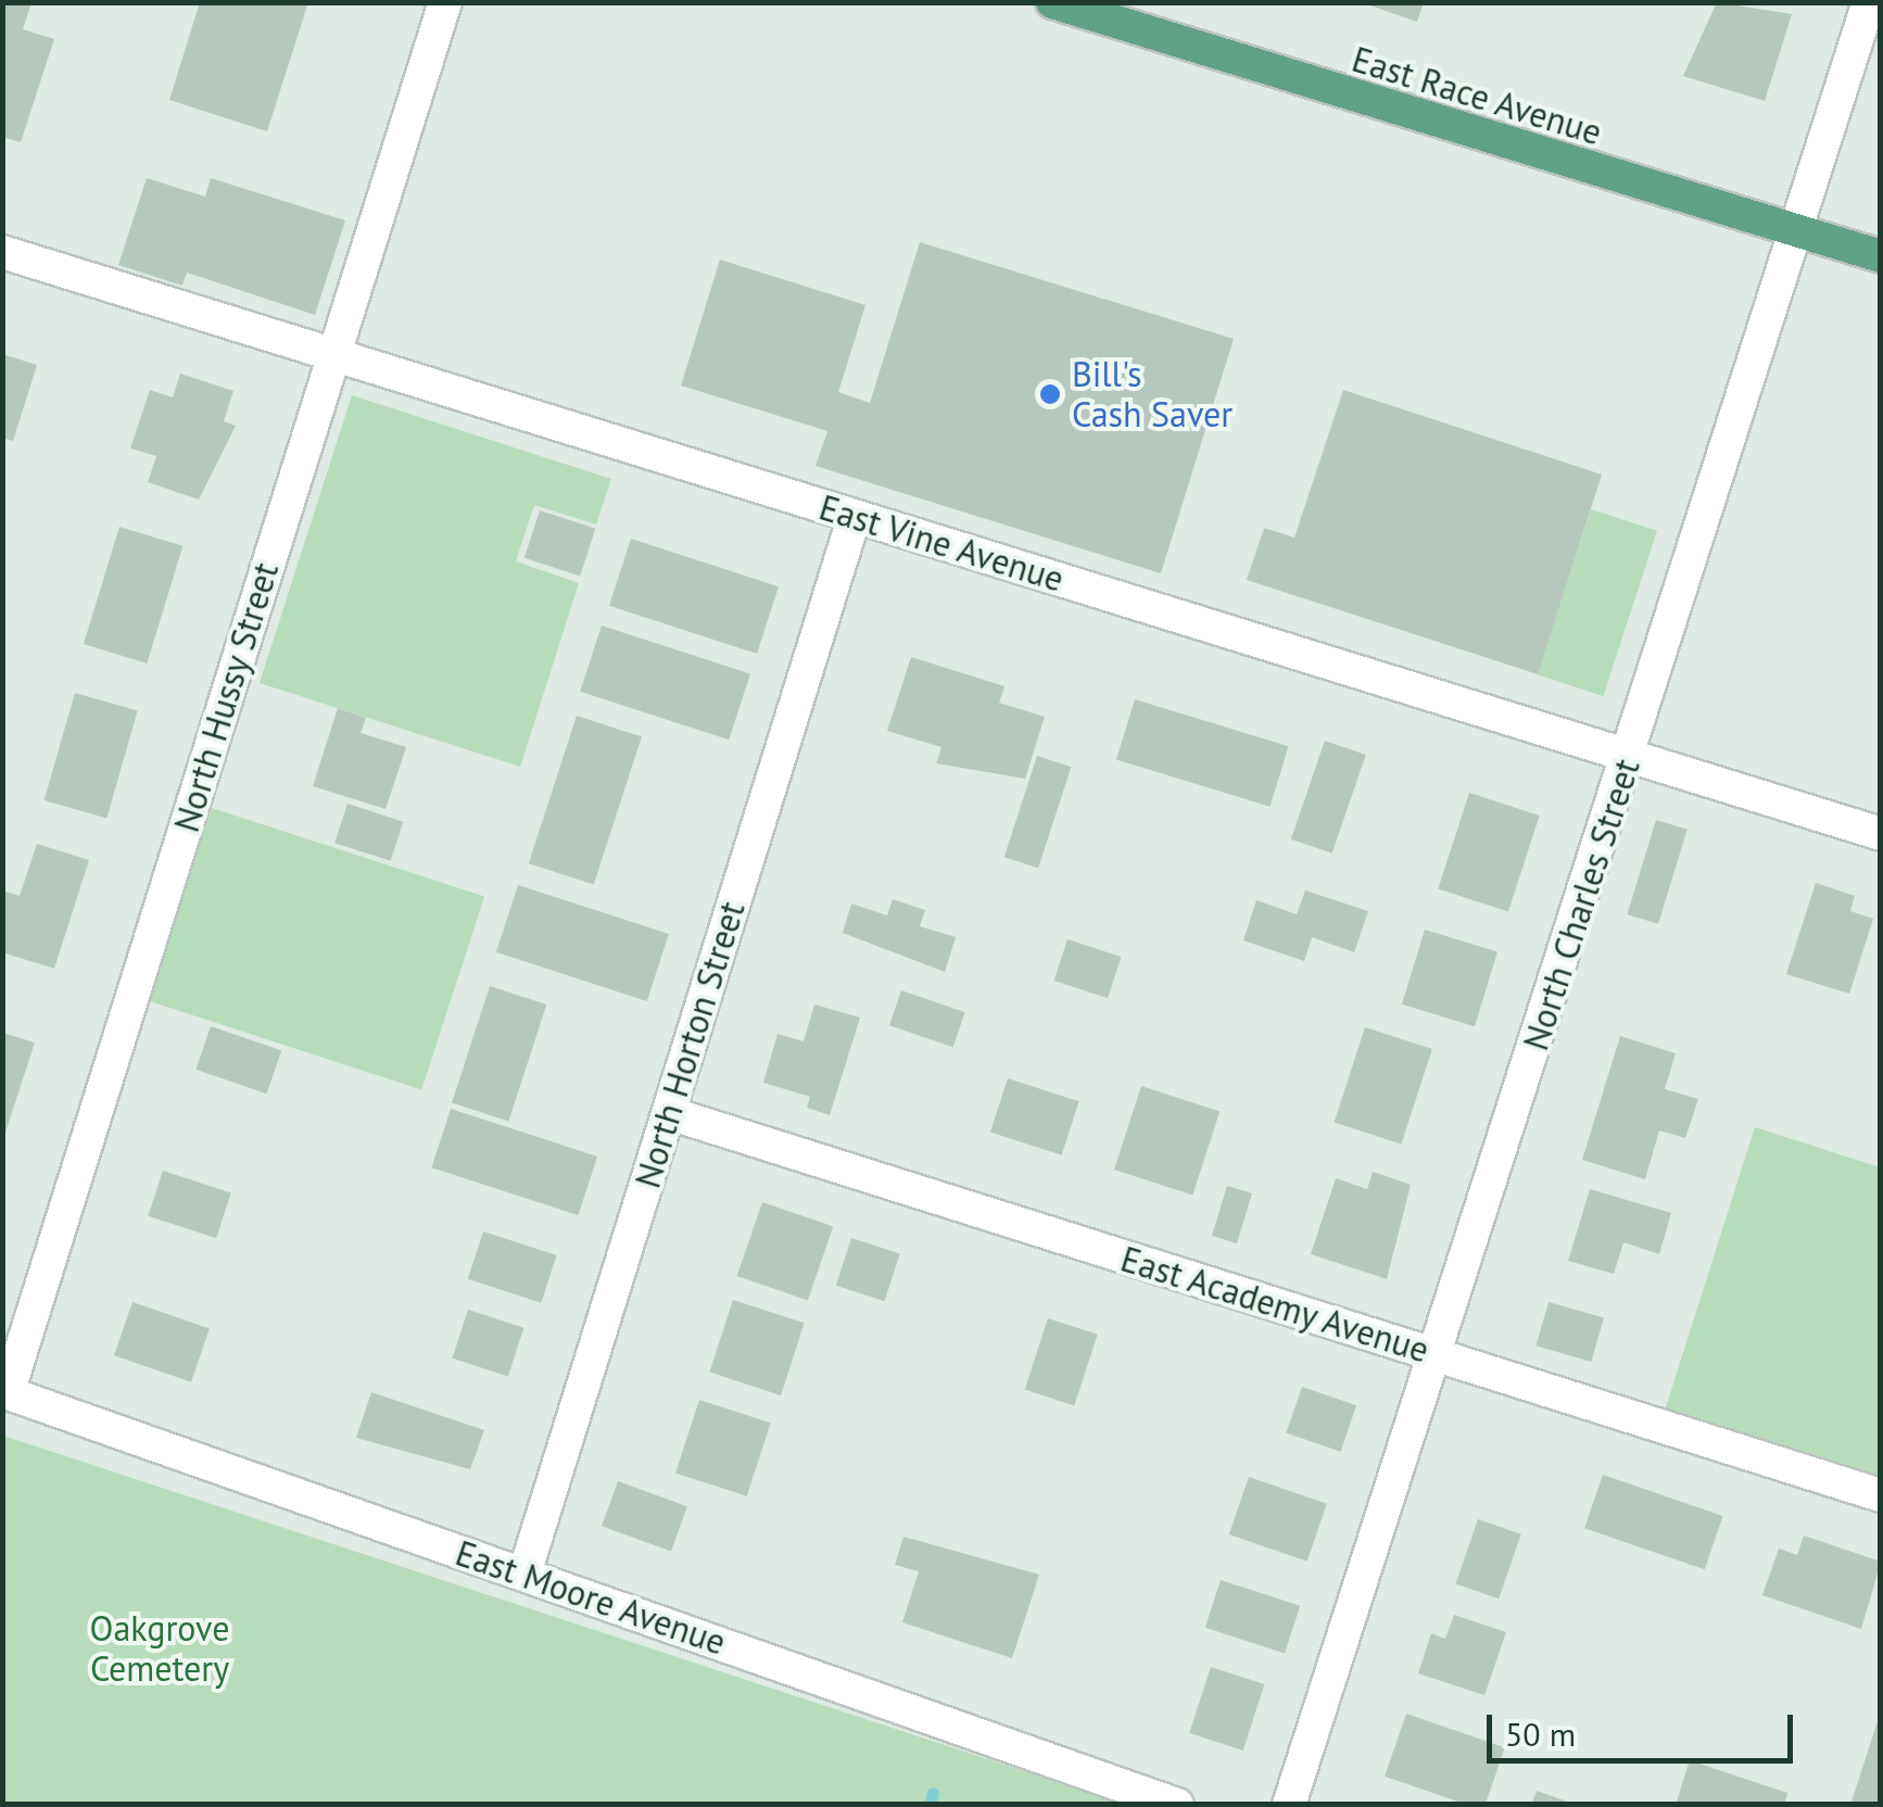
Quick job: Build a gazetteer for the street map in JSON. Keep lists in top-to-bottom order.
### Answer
{
  "streets": {
    "main road": ["East Race Avenue"],
    "street": [
      "East Vine Avenue",
      "North Hussy Street",
      "North Charles Street",
      "North Horton Street",
      "East Academy Avenue",
      "East Moore Avenue"
    ]
  },
  "crossings": [
    ["East Race Avenue", "North Charles Street"],
    ["East Vine Avenue", "North Hussy Street"],
    ["East Vine Avenue", "North Charles Street"],
    ["East Vine Avenue", "North Horton Street"],
    ["North Hussy Street", "East Moore Avenue"],
    ["North Charles Street", "East Academy Avenue"],
    ["North Horton Street", "East Academy Avenue"],
    ["North Horton Street", "East Moore Avenue"]
  ],
  "parks": ["Oakgrove Cemetery"],
  "places": ["Bill's Cash Saver"],
  "scale_bar": "50 m"
}
